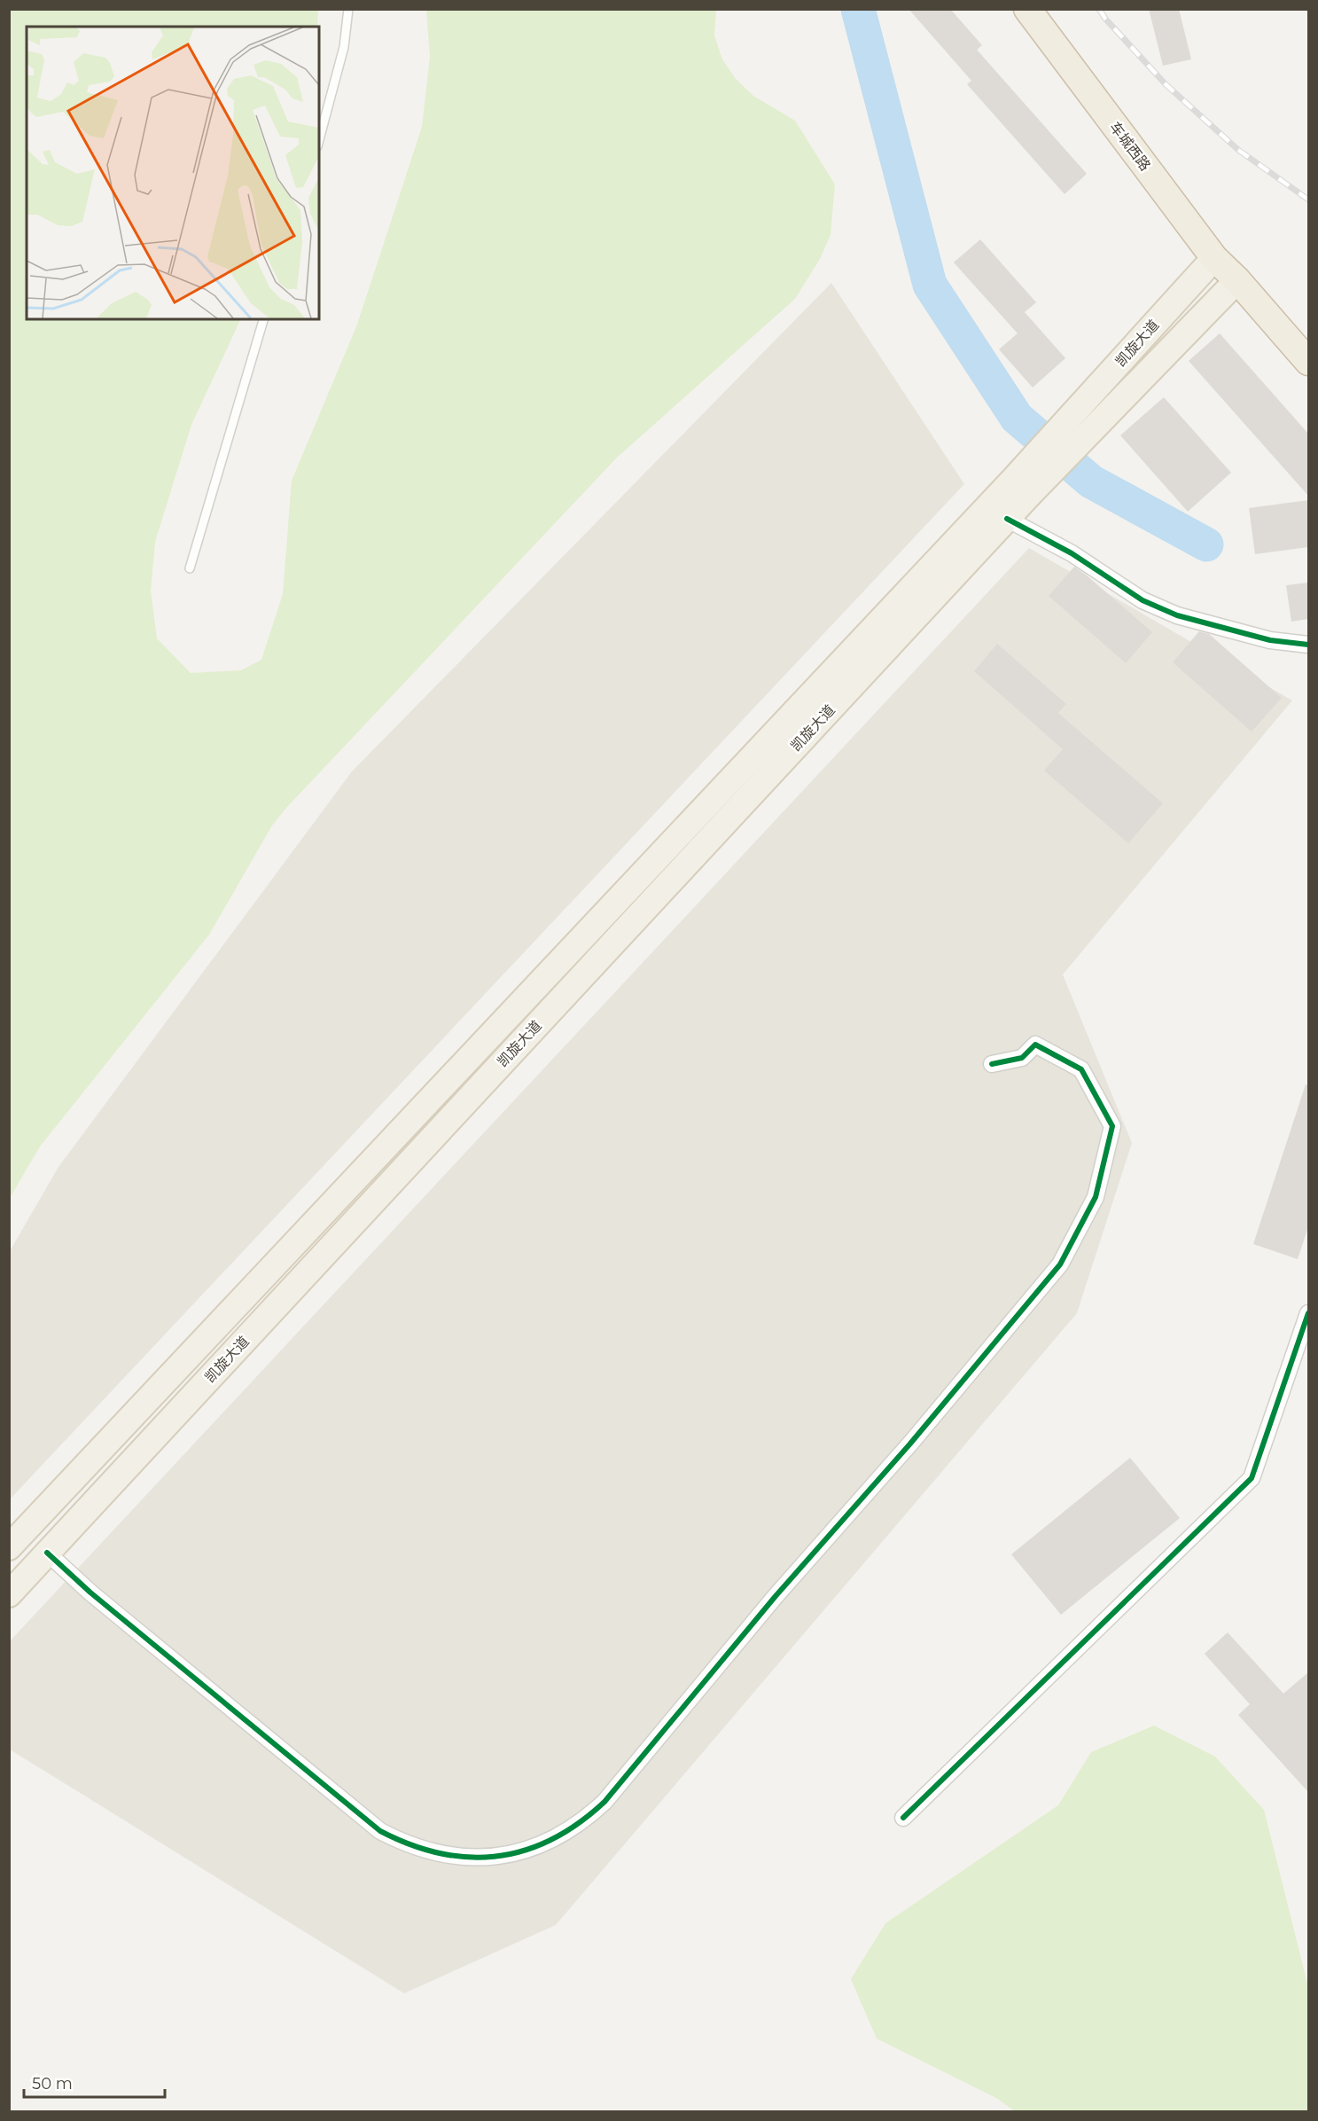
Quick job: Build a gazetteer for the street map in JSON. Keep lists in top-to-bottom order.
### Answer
{
  "streets": {
    "highway": ["车城西路"],
    "main road": ["凯旋大道"]
  },
  "crossings": [
    ["车城西路", "凯旋大道"]
  ],
  "scale_bar": "50 m"
}
